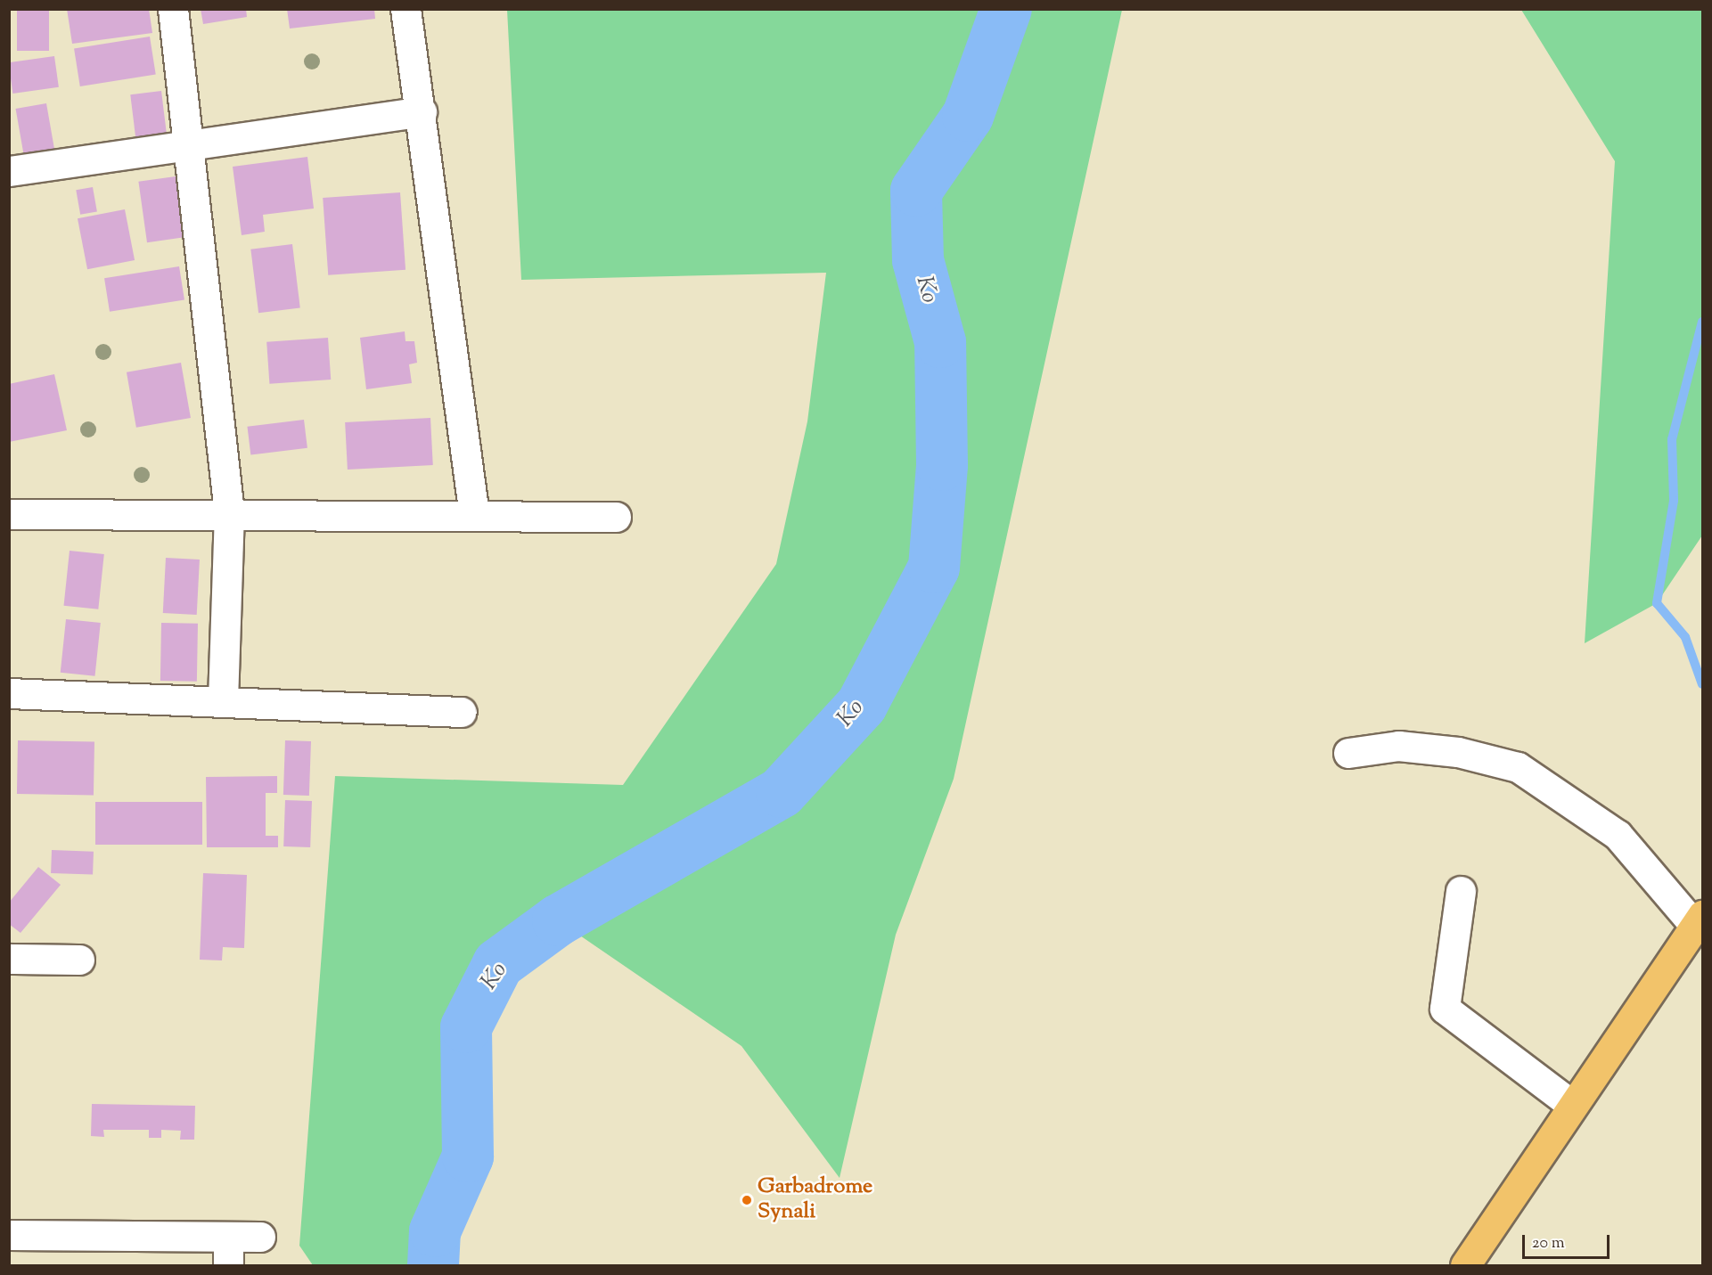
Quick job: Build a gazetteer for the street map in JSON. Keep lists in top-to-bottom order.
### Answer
{
  "water": ["Ko"],
  "places": ["Garbadrome Synali"],
  "scale_bar": "20 m"
}
